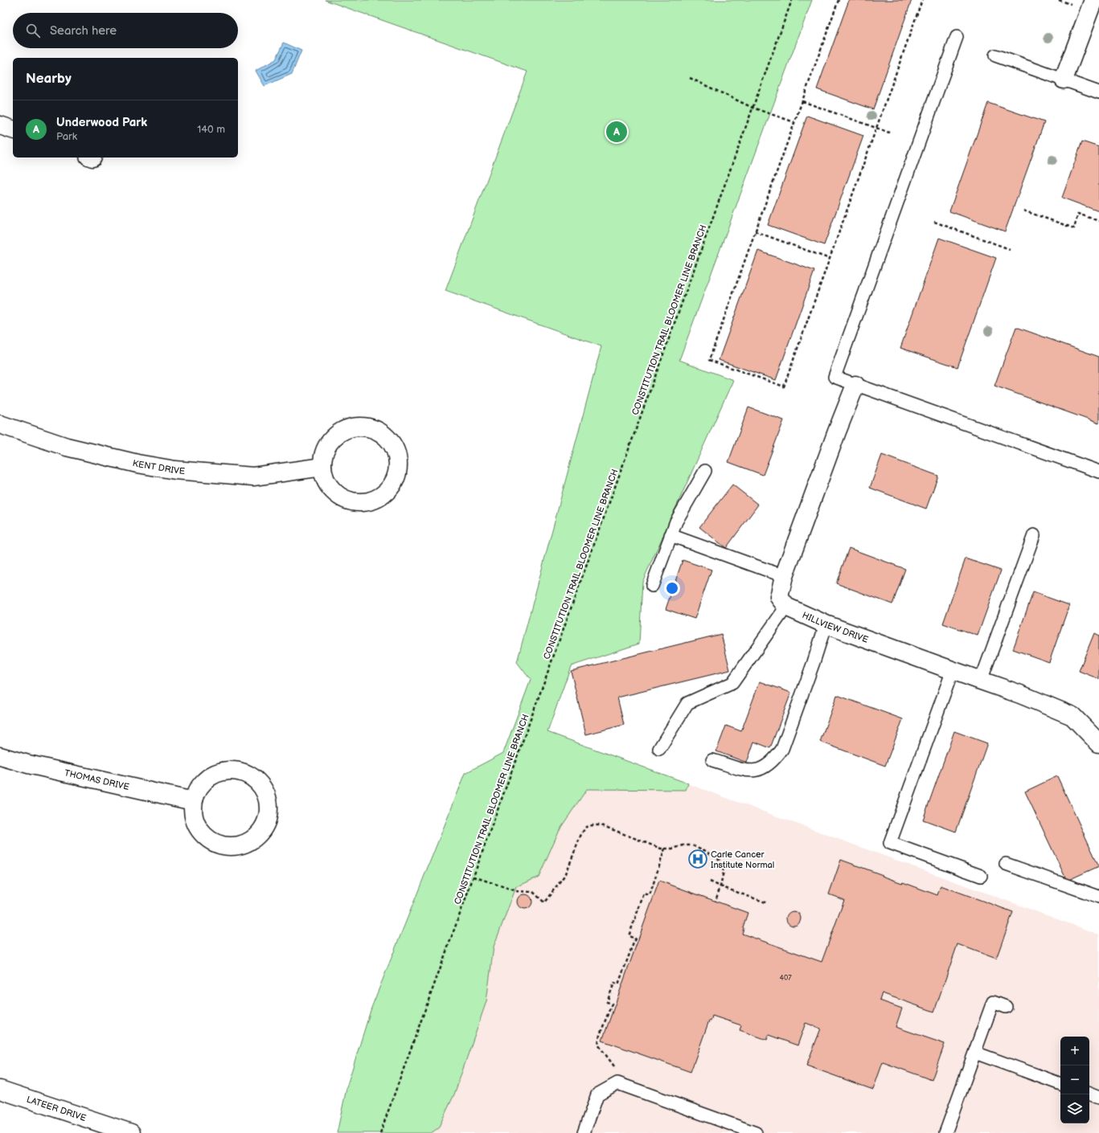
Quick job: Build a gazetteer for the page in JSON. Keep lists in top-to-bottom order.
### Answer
{
  "streets": {
    "street": [
      "KENT DRIVE",
      "HILLVIEW DRIVE",
      "THOMAS DRIVE",
      "LATEER DRIVE"
    ],
    "path": ["CONSTITUTION TRAIL BLOOMER LINE BRANCH"]
  },
  "places": {
    "hospital": ["Carle Cancer Institute Normal"]
  },
  "house_numbers": ["407"],
  "page": {
    "search": "Search here",
    "heading": "Nearby",
    "list": [
      {
        "mark": "A",
        "name": "Underwood Park",
        "note": "Park",
        "value": "140 m"
      }
    ],
    "pins": "A",
    "map_buttons": ["+", "−"]
  }
}
